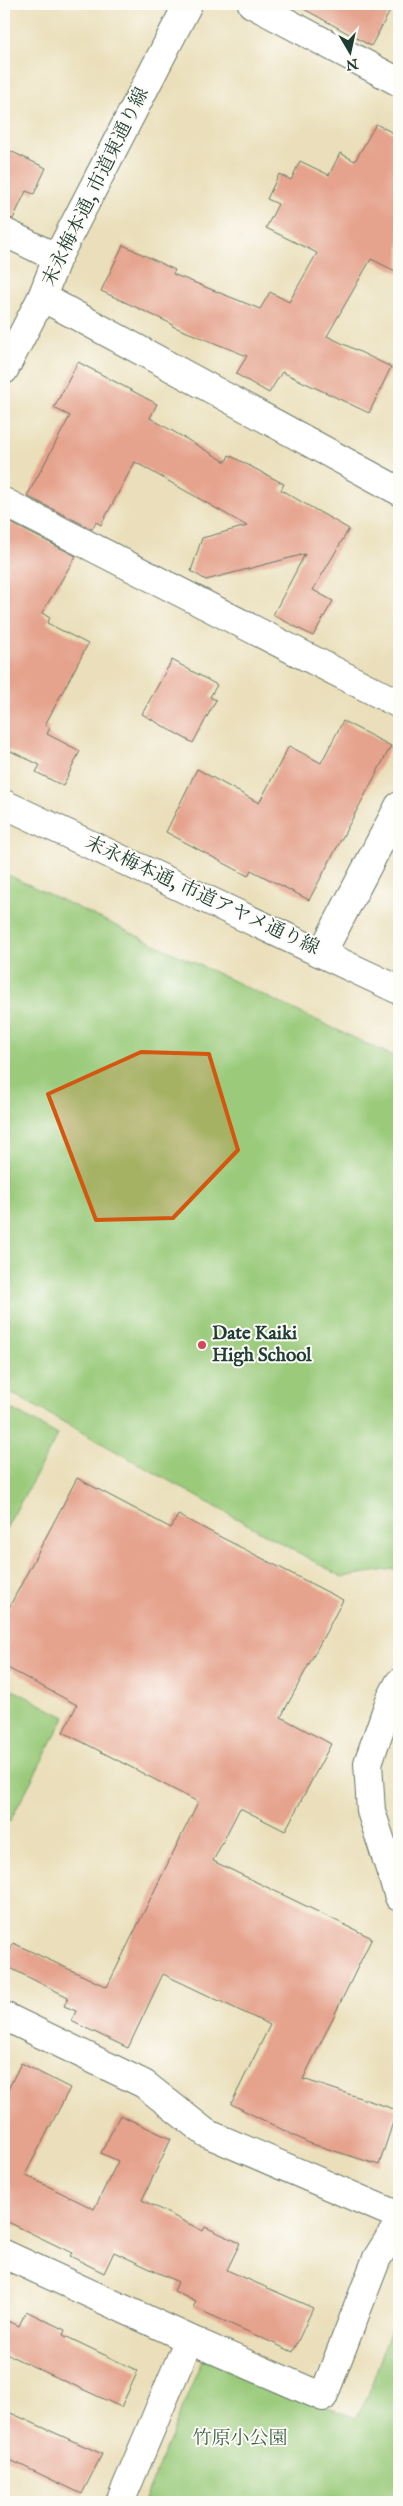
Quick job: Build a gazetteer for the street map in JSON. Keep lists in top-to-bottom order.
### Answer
{
  "streets": {
    "street": ["末永梅本通, 市道東通り線", "末永梅本通, 市道アヤメ通り線"]
  },
  "parks": ["竹原小公園"],
  "places": ["Date Kaiki High School"],
  "north": "bottom"
}
